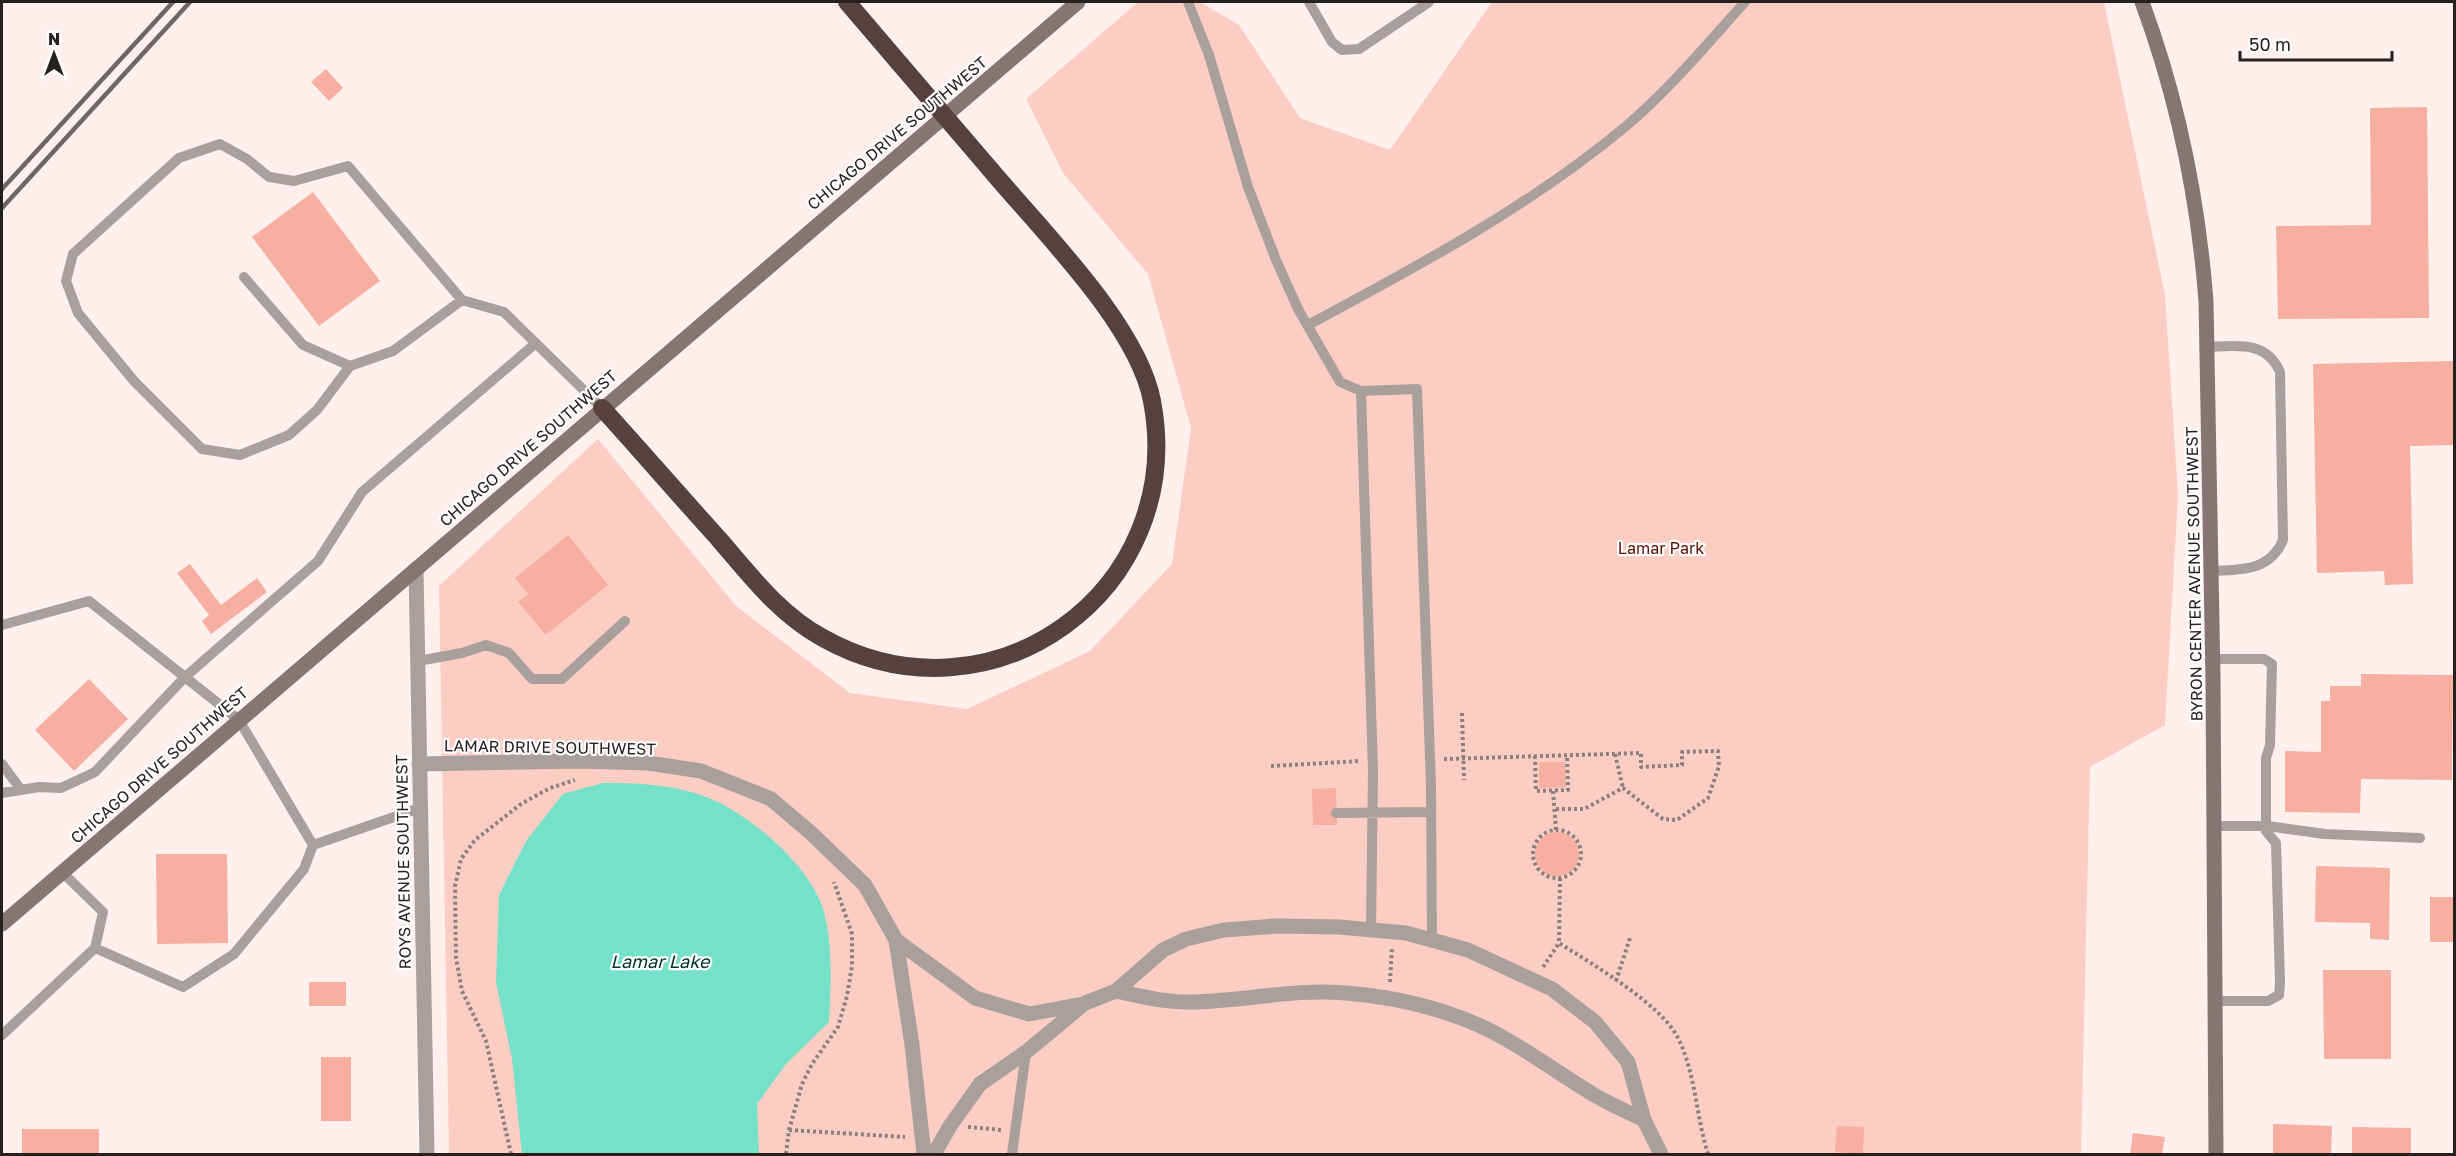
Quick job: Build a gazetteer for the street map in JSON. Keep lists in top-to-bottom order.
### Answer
{
  "streets": {
    "main road": ["CHICAGO DRIVE SOUTHWEST", "BYRON CENTER AVENUE SOUTHWEST"],
    "street": ["LAMAR DRIVE SOUTHWEST", "ROYS AVENUE SOUTHWEST"]
  },
  "crossings": [
    ["CHICAGO DRIVE SOUTHWEST", "ROYS AVENUE SOUTHWEST"],
    ["LAMAR DRIVE SOUTHWEST", "ROYS AVENUE SOUTHWEST"]
  ],
  "water": ["Lamar Lake"],
  "parks": ["Lamar Park"],
  "scale_bar": "50 m",
  "north": "top"
}
